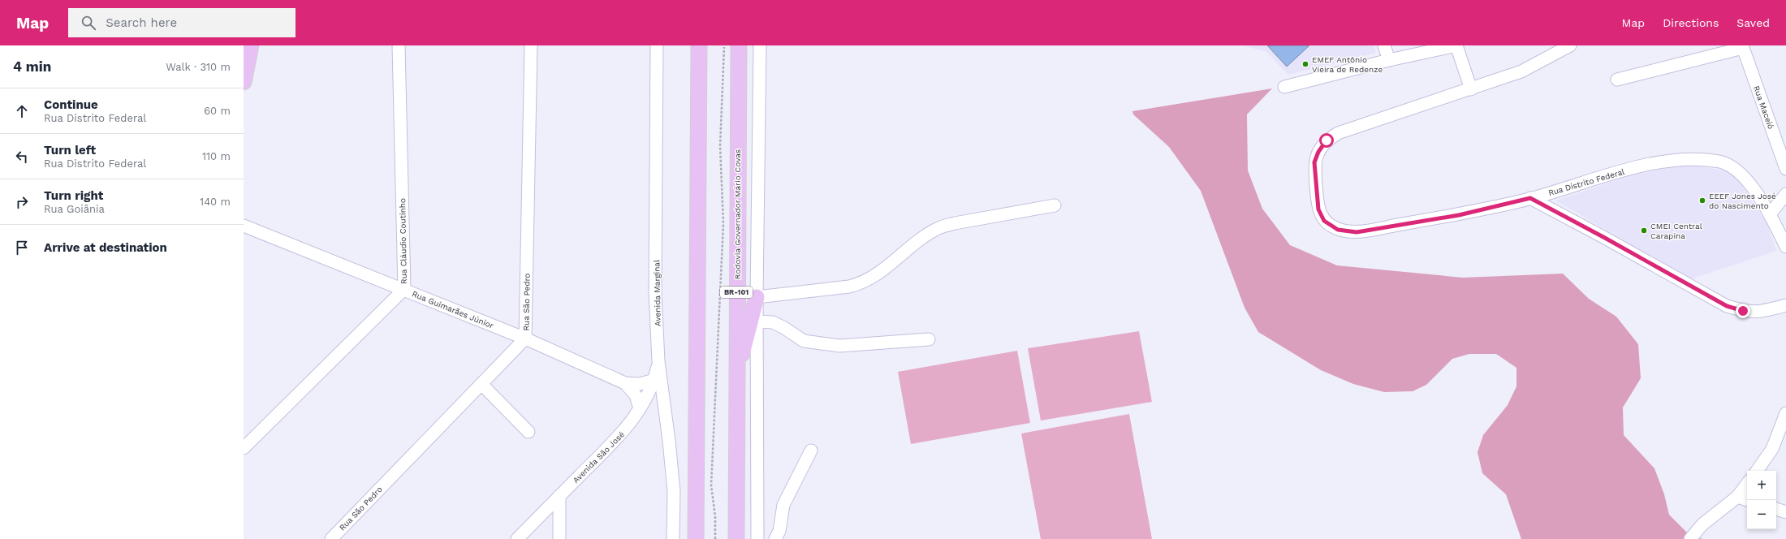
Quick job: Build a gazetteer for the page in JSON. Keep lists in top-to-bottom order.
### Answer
{
  "streets": {
    "main road": ["Rodovia Governador Mário Covas", "BR-101"],
    "street": [
      "Rua Maceió",
      "Rua Distrito Federal",
      "Rua Cláudio Coutinho",
      "Avenida Marginal",
      "Rua São Pedro",
      "Rua Guimarães Júnior",
      "Avenida São José"
    ]
  },
  "crossings": [
    ["Rua Cláudio Coutinho", "Rua Guimarães Júnior"],
    ["Avenida Marginal", "Avenida São José"],
    ["Rua São Pedro", "Rua Guimarães Júnior"],
    ["Rua Guimarães Júnior", "Avenida São José"]
  ],
  "places": ["EMEF Antônio Vieira de Redenze", "EEEF Jones José do Nascimento", "CMEI Central Carapina"],
  "page": {
    "header": "Map",
    "search": "Search here",
    "nav": ["Map", "Directions", "Saved"],
    "heading": ["4 min", "Walk · 310 m"],
    "list": [
      ["Continue", "Rua Distrito Federal", "60 m"],
      ["Turn left", "Rua Distrito Federal", "110 m"],
      ["Turn right", "Rua Goiânia", "140 m"],
      "Arrive at destination"
    ],
    "map_buttons": ["+", "−"]
  }
}
